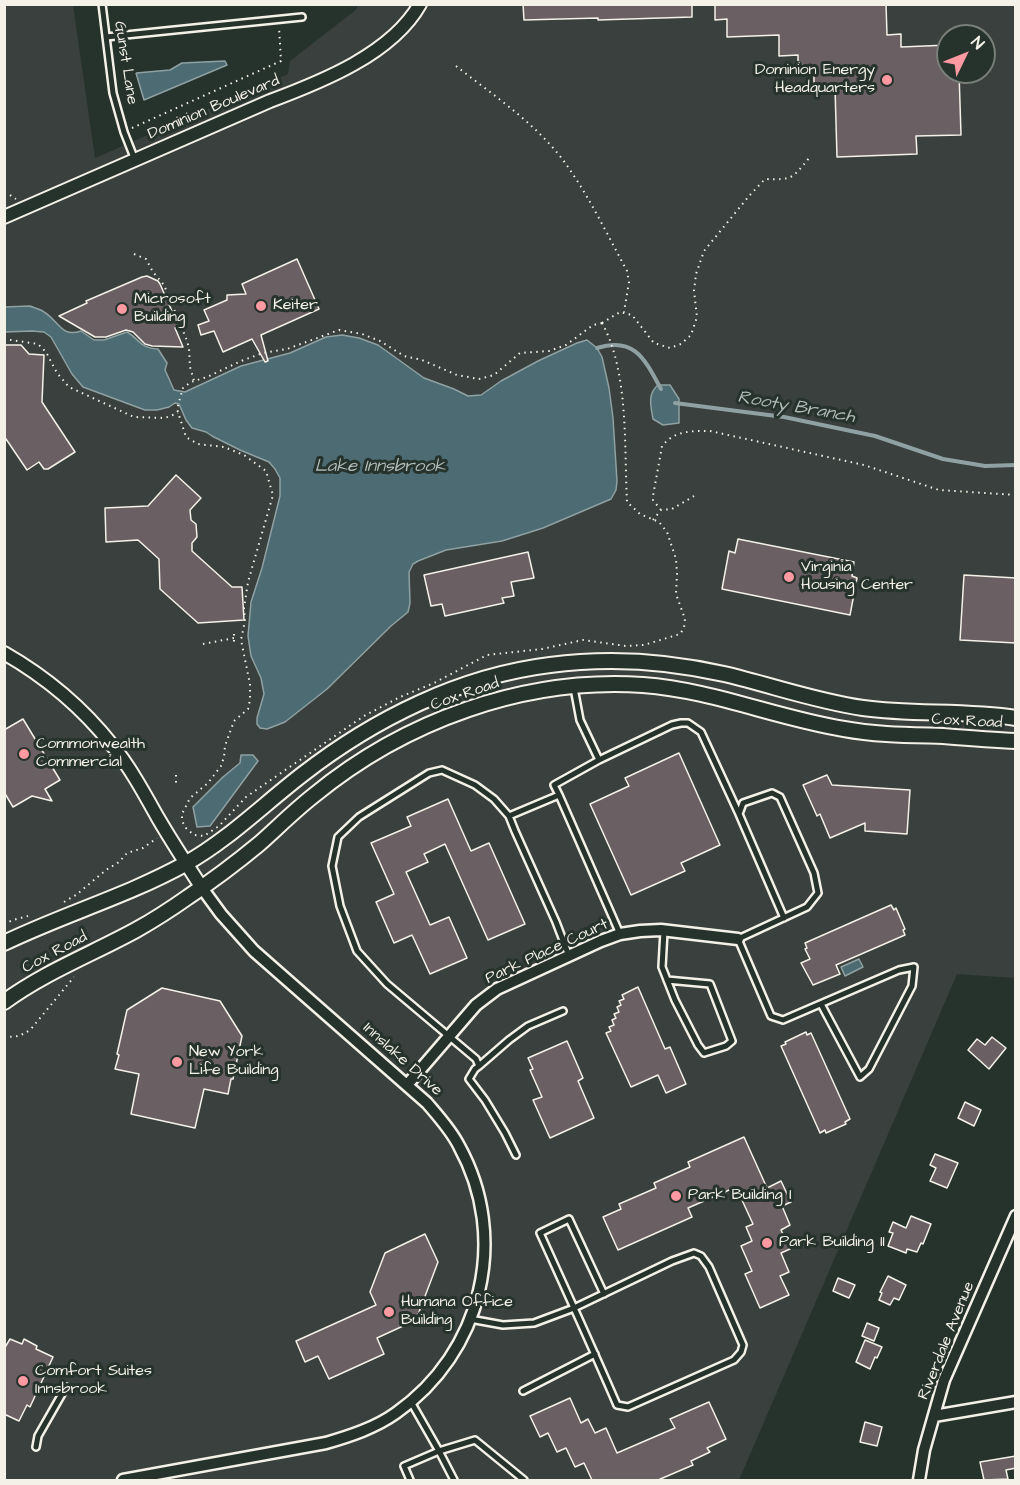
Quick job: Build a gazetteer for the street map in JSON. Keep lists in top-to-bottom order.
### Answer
{
  "streets": {
    "main road": ["Cox Road"],
    "street": [
      "Dominion Boulevard",
      "Park Place Court",
      "Innslake Drive",
      "Riverdale Avenue"
    ],
    "lane": ["Gunst Lane"]
  },
  "crossings": [
    ["Gunst Lane", "Dominion Boulevard"],
    ["Cox Road", "Innslake Drive"],
    ["Park Place Court", "Innslake Drive"]
  ],
  "water": ["Rooty Branch", "Lake Innsbrook"],
  "places": [
    "Dominion Energy Headquarters",
    "Keiter",
    "Microsoft Building",
    "Virginia Housing Center",
    "Commonwealth Commercial",
    "New York Life Building",
    "Park Building I",
    "Park Building II",
    "Humana Office Building",
    "Comfort Suites Innsbrook"
  ],
  "north": "top right"
}
